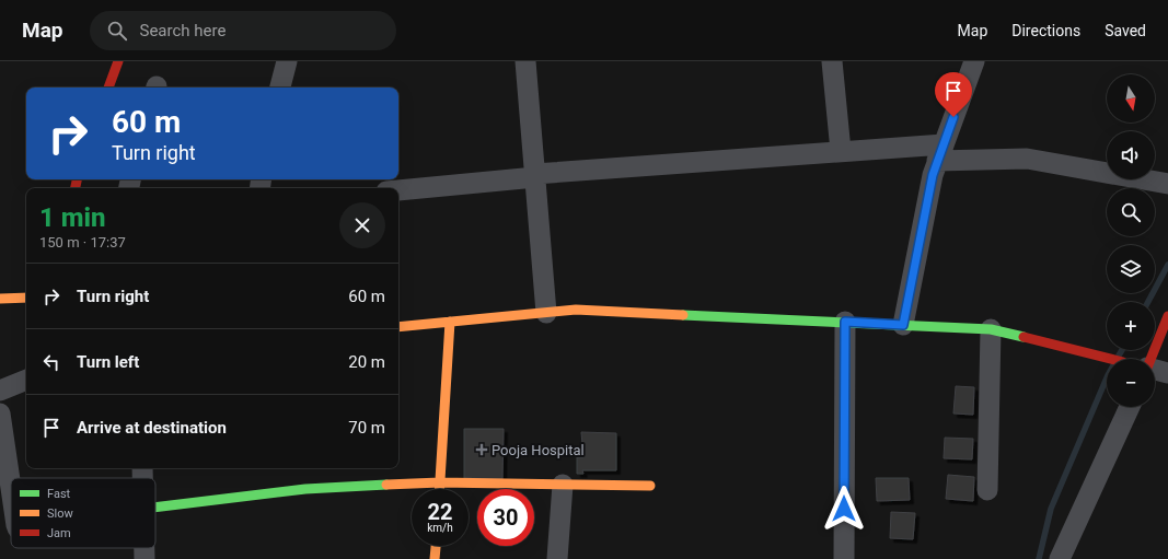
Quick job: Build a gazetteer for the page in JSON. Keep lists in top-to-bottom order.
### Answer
{
  "places": {
    "health": ["Pooja Hospital"]
  },
  "legend": ["Fast", "Slow", "Jam"],
  "north": "bottom",
  "page": {
    "header": "Map",
    "search": "Search here",
    "nav": ["Map", "Directions", "Saved"],
    "map_buttons": ["+", "−"],
    "turn": ["60 m", "Turn right"],
    "heading": ["1 min", "150 m · 17:37"],
    "list": [
      {
        "name": "Turn right",
        "value": "60 m"
      },
      {
        "name": "Turn left",
        "value": "20 m"
      },
      {
        "name": "Arrive at destination",
        "value": "70 m"
      }
    ],
    "speed": "22 km/h",
    "limit": "30"
  }
}
